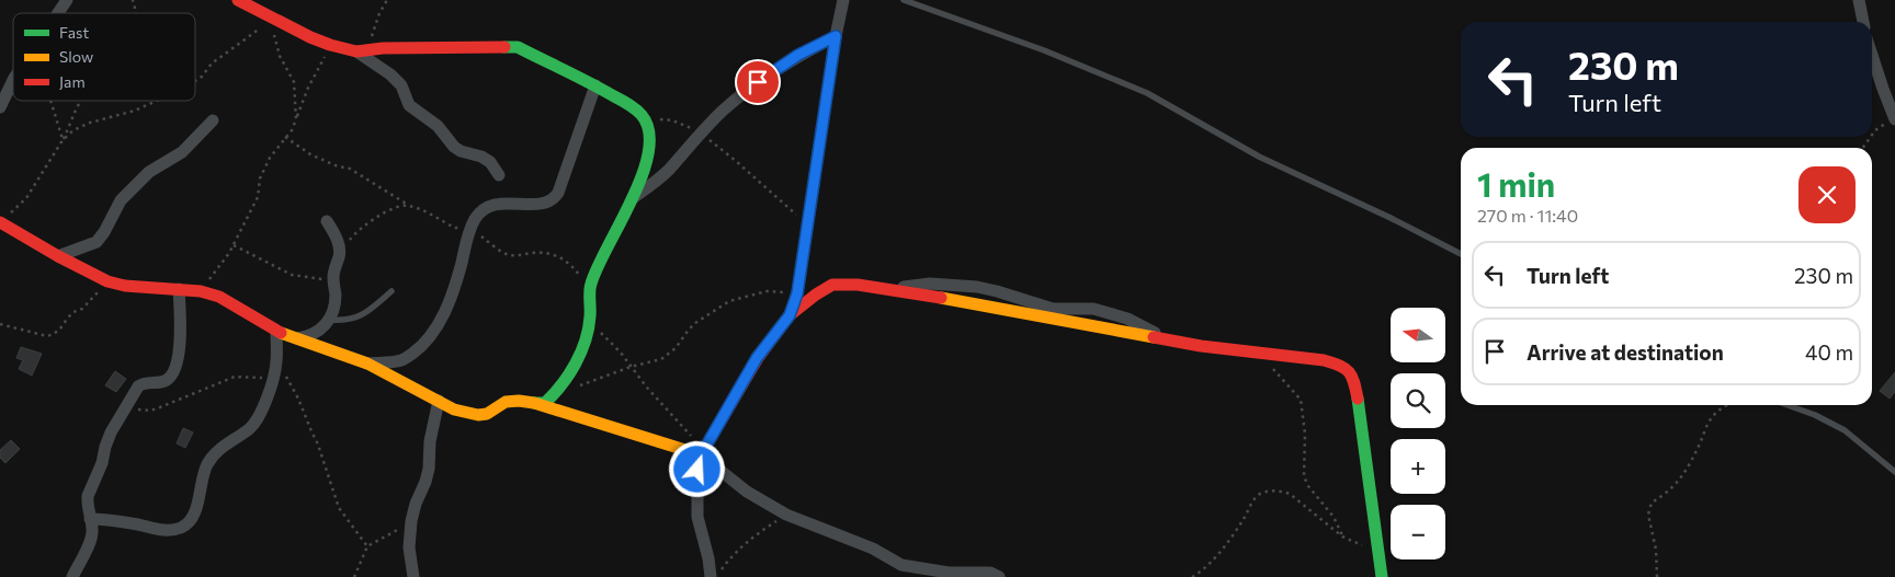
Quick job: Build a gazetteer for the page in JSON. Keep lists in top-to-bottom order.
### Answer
{
  "legend": ["Fast", "Slow", "Jam"],
  "north": "left",
  "page": {
    "turn": ["230 m", "Turn left"],
    "heading": ["1 min", "270 m · 11:40"],
    "list": [
      {
        "name": "Turn left",
        "value": "230 m"
      },
      {
        "name": "Arrive at destination",
        "value": "40 m"
      }
    ],
    "map_buttons": ["+", "−"]
  }
}
